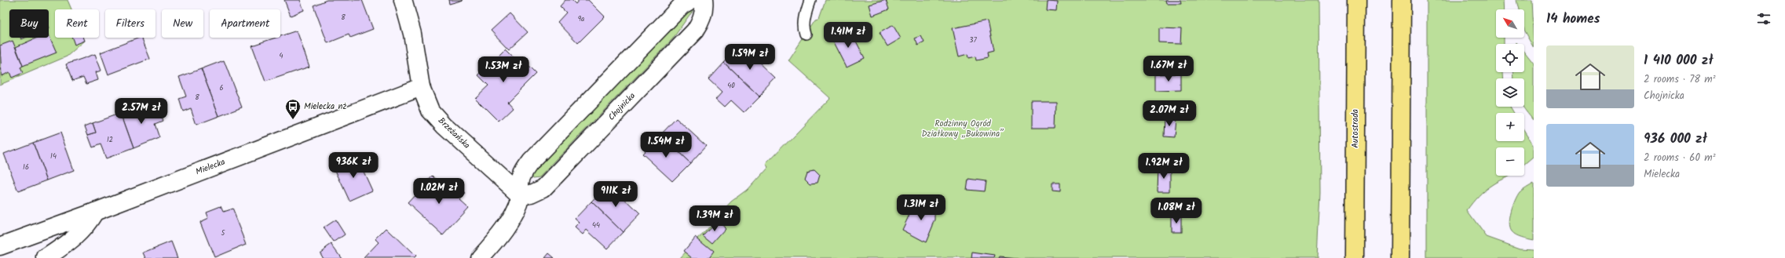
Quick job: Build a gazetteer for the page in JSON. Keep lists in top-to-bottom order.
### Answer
{
  "streets": {
    "highway": ["Autostrada"],
    "street": ["Chojnicka", "Brzeżańska", "Mielecka"]
  },
  "crossings": [
    ["Chojnicka", "Brzeżańska"],
    ["Brzeżańska", "Mielecka"]
  ],
  "parks": ["Rodzinny Ogród Działkowy „Bukowina”"],
  "places": {
    "bus stop": ["Mielecka nż"]
  },
  "house_numbers": [
    "8",
    "9a",
    "37",
    "4",
    "40",
    "6",
    "8",
    "12",
    "14",
    "16",
    "44",
    "5"
  ],
  "north": "top left",
  "page": {
    "heading": "14 homes",
    "map_buttons": ["+", "−"],
    "chip": [
      "Buy",
      "Rent",
      "Filters",
      "New",
      "Apartment"
    ],
    "price": [
      "1.41M zł",
      "1.59M zł",
      "1.67M zł",
      "1.53M zł",
      "2.57M zł",
      "2.07M zł",
      "1.54M zł",
      "936K zł",
      "1.92M zł",
      "1.02M zł",
      "911K zł",
      "1.31M zł",
      "1.08M zł",
      "1.39M zł"
    ],
    "list": [
      {
        "name": "1 410 000 zł",
        "note": "2 rooms · 78 m² · Chojnicka"
      },
      {
        "name": "936 000 zł",
        "note": "2 rooms · 60 m² · Mielecka"
      }
    ]
  }
}
